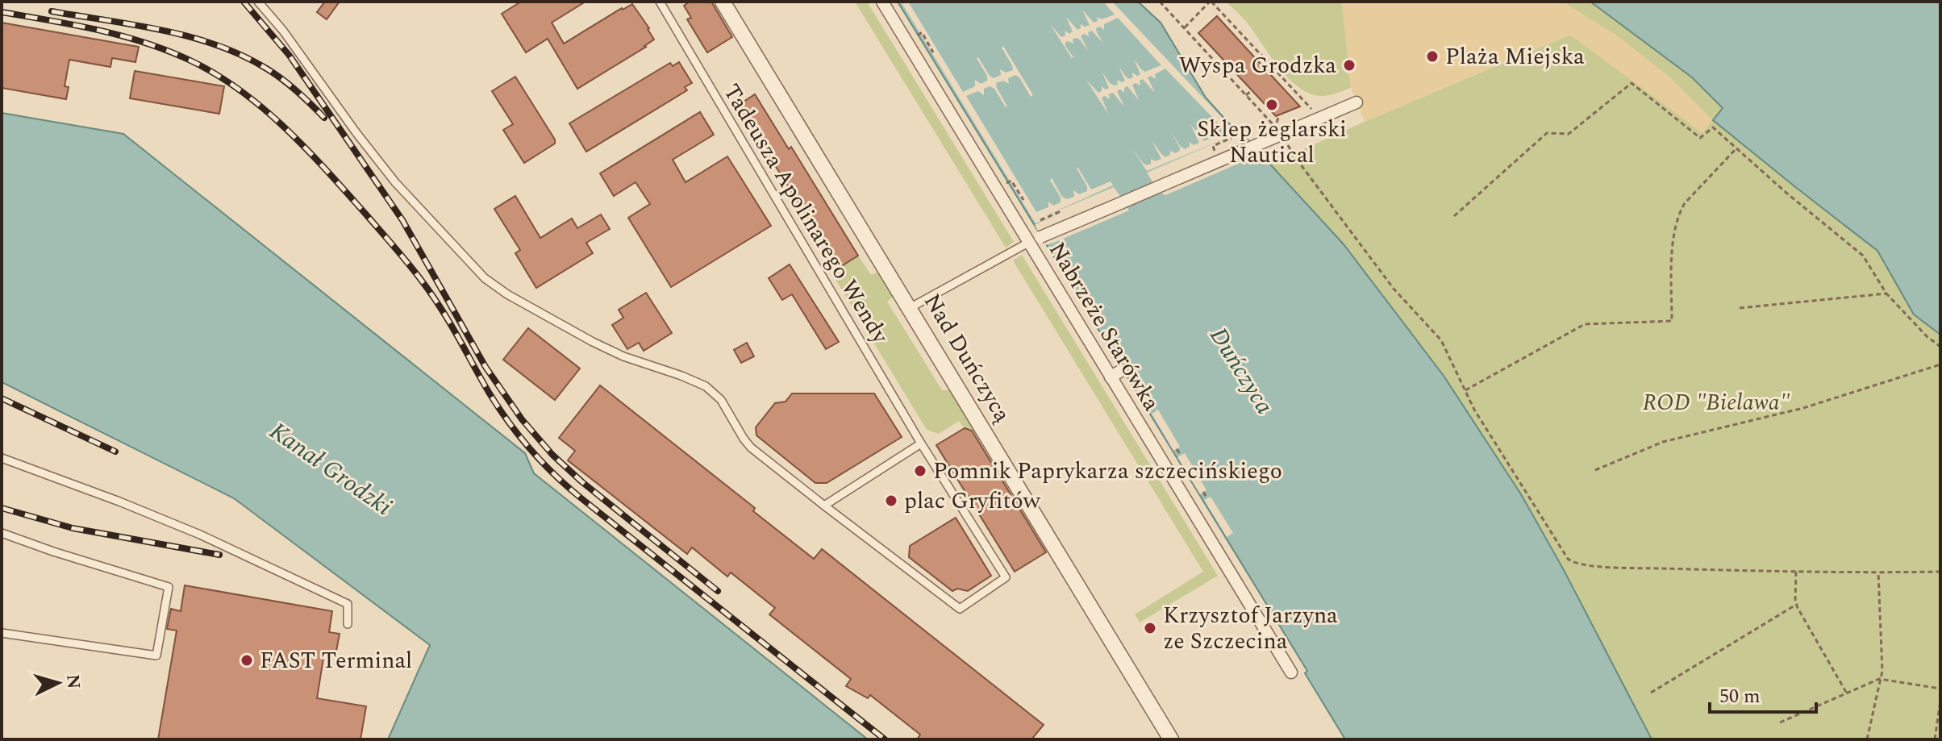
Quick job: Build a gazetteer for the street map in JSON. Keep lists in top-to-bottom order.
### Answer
{
  "streets": {
    "street": ["Nabrzeże Starówka", "Nad Duńczycą"],
    "lane": ["Tadeusza Apolinarego Wendy"]
  },
  "water": ["Duńczyca", "Kanał Grodzki"],
  "parks": ["ROD \"Bielawa\""],
  "places": [
    "Plaża Miejska",
    "Wyspa Grodzka",
    "Sklep żeglarski Nautical",
    "Pomnik Paprykarza szczecińskiego",
    "plac Gryfitów",
    "Krzysztof Jarzyna ze Szczecina",
    "FAST Terminal"
  ],
  "scale_bar": "50 m",
  "north": "right"
}
